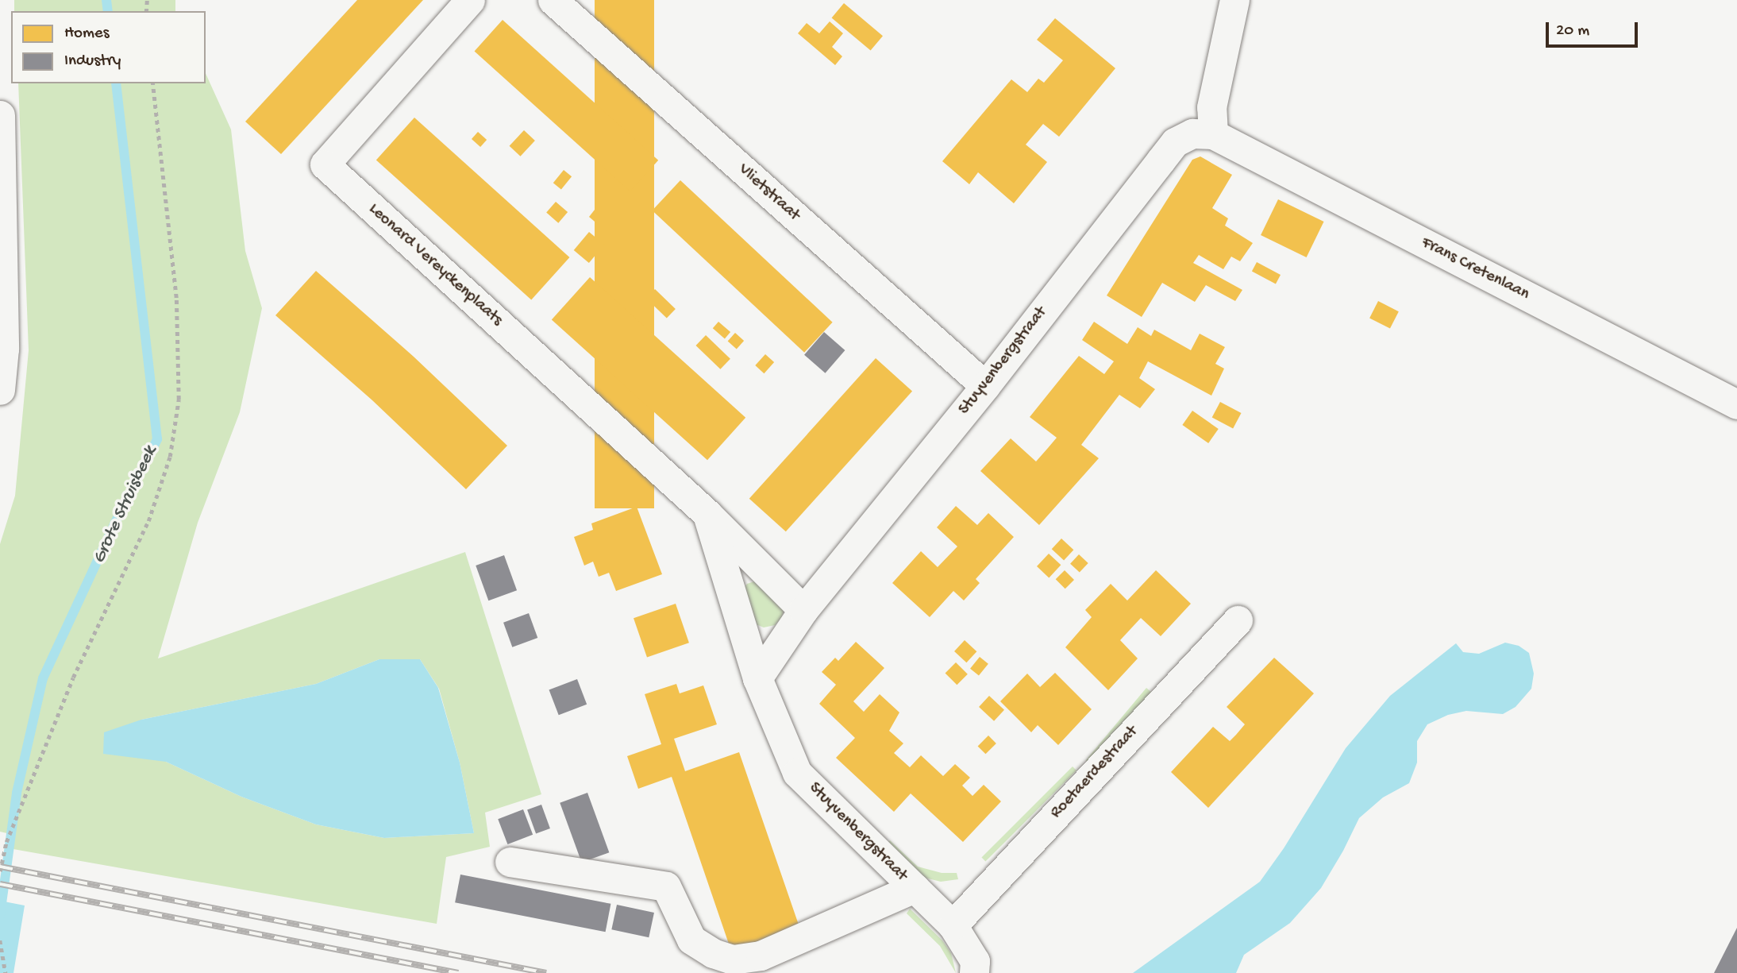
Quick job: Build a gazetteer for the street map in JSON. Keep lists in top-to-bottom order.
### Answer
{
  "streets": {
    "street": [
      "Vlietstraat",
      "Leonard Vereyckenplaats",
      "Frans Cretenlaan",
      "Stuyvenbergstraat",
      "Roetaerdestraat"
    ]
  },
  "crossings": [
    ["Vlietstraat", "Stuyvenbergstraat"],
    ["Leonard Vereyckenplaats", "Stuyvenbergstraat"],
    ["Frans Cretenlaan", "Stuyvenbergstraat"],
    ["Stuyvenbergstraat", "Roetaerdestraat"]
  ],
  "water": ["Grote Struisbeek"],
  "legend": ["Homes", "Industry"],
  "scale_bar": "20 m"
}
